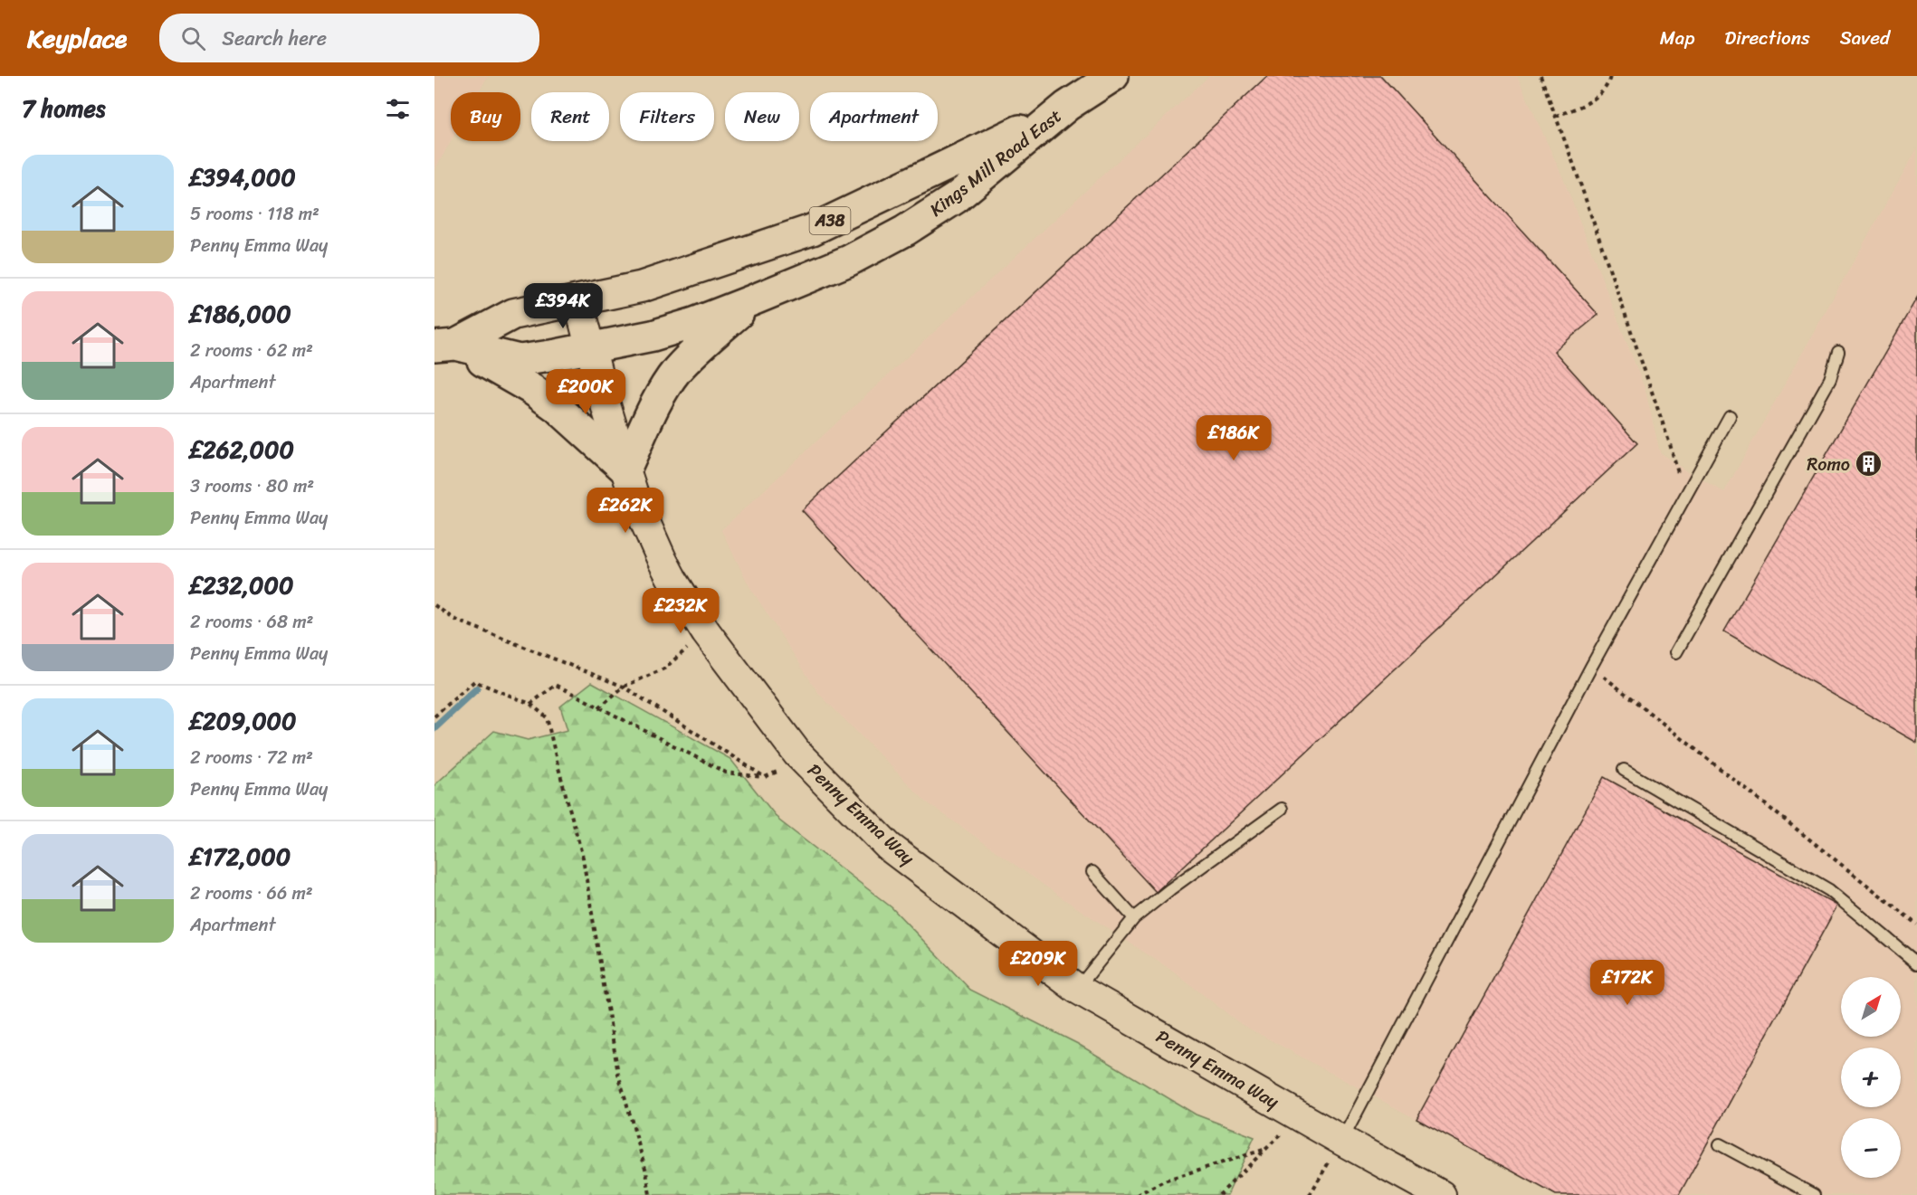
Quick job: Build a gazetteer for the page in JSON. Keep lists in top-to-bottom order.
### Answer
{
  "streets": {
    "highway": ["Kings Mill Road East", "A38"],
    "main road": ["Penny Emma Way"]
  },
  "crossings": [
    ["Kings Mill Road East", "A38"],
    ["Kings Mill Road East", "Penny Emma Way"]
  ],
  "places": {
    "building": ["Romo"]
  },
  "north": "top right",
  "page": {
    "header": "Keyplace",
    "search": "Search here",
    "nav": ["Map", "Directions", "Saved"],
    "heading": "7 homes",
    "chip": [
      "Buy",
      "Rent",
      "Filters",
      "New",
      "Apartment"
    ],
    "list": [
      {
        "name": "£394,000",
        "note": "5 rooms · 118 m² · Penny Emma Way"
      },
      {
        "name": "£186,000",
        "note": "2 rooms · 62 m² · Apartment"
      },
      {
        "name": "£262,000",
        "note": "3 rooms · 80 m² · Penny Emma Way"
      },
      {
        "name": "£232,000",
        "note": "2 rooms · 68 m² · Penny Emma Way"
      },
      {
        "name": "£209,000",
        "note": "2 rooms · 72 m² · Penny Emma Way"
      },
      {
        "name": "£172,000",
        "note": "2 rooms · 66 m² · Apartment"
      }
    ],
    "price": [
      "£394K",
      "£200K",
      "£186K",
      "£262K",
      "£232K",
      "£209K",
      "£172K"
    ],
    "map_buttons": ["+", "−"]
  }
}
